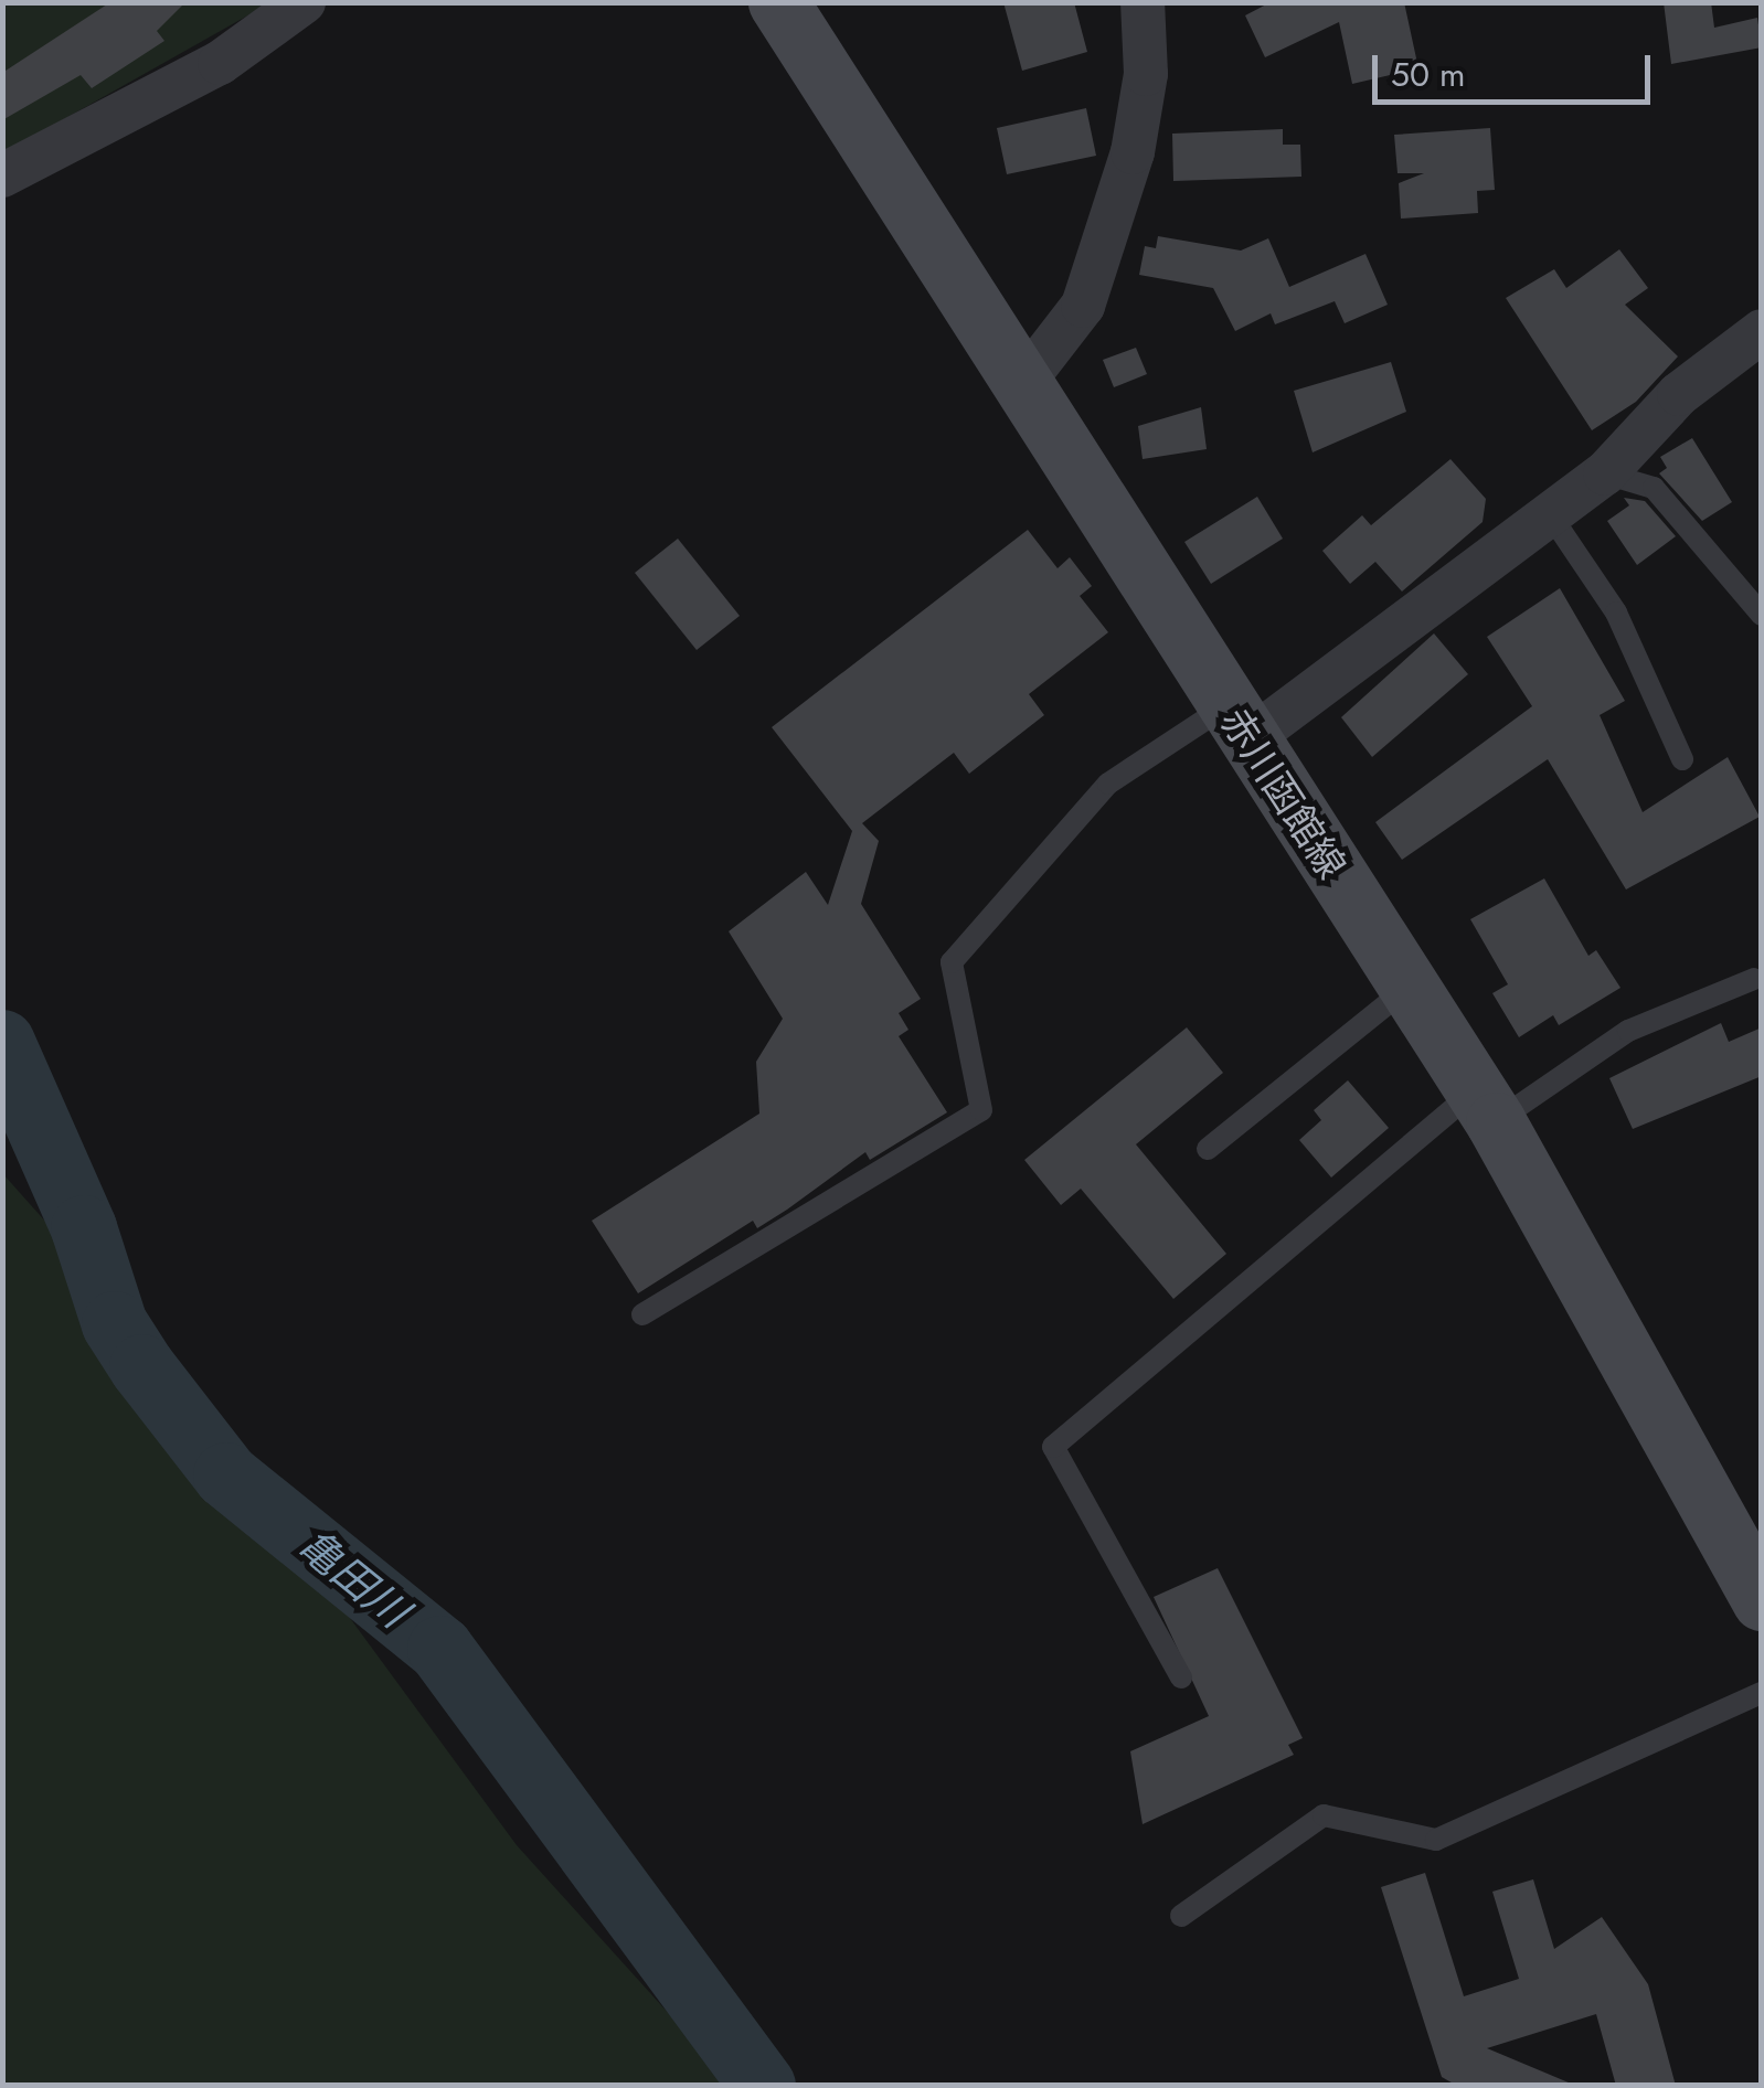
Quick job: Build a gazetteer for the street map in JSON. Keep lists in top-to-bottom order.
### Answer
{
  "streets": {
    "main road": ["赤川函館線"]
  },
  "water": ["亀田川"],
  "scale_bar": "50 m"
}
